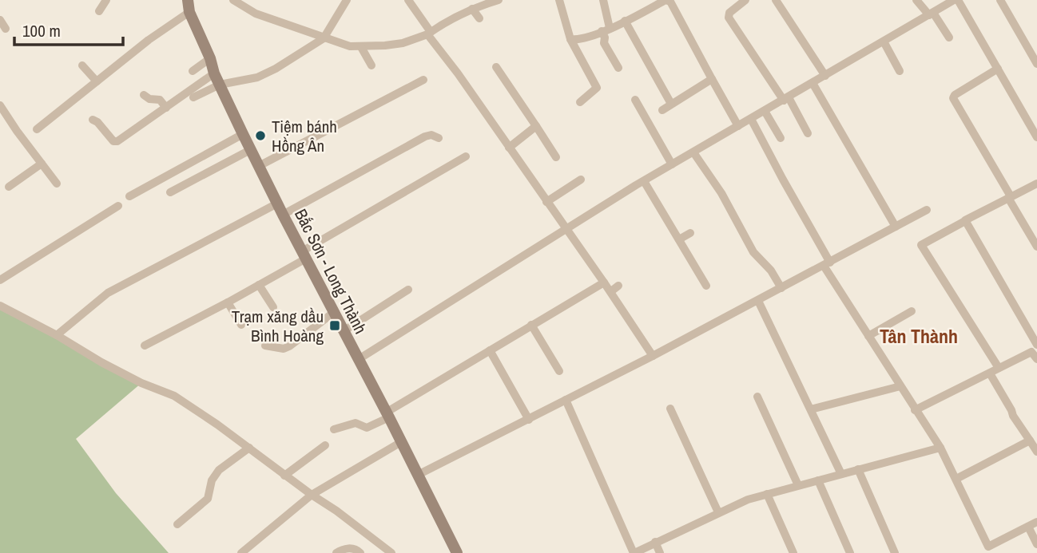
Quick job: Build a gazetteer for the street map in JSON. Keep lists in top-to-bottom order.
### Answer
{
  "streets": {
    "main road": ["Bắc Sơn - Long Thành"]
  },
  "districts": ["Tân Thành"],
  "places": {
    "other": ["Tiệm bánh Hồng Ân"],
    "transit": ["Trạm xăng dầu Bình Hoàng"]
  },
  "scale_bar": "100 m"
}
